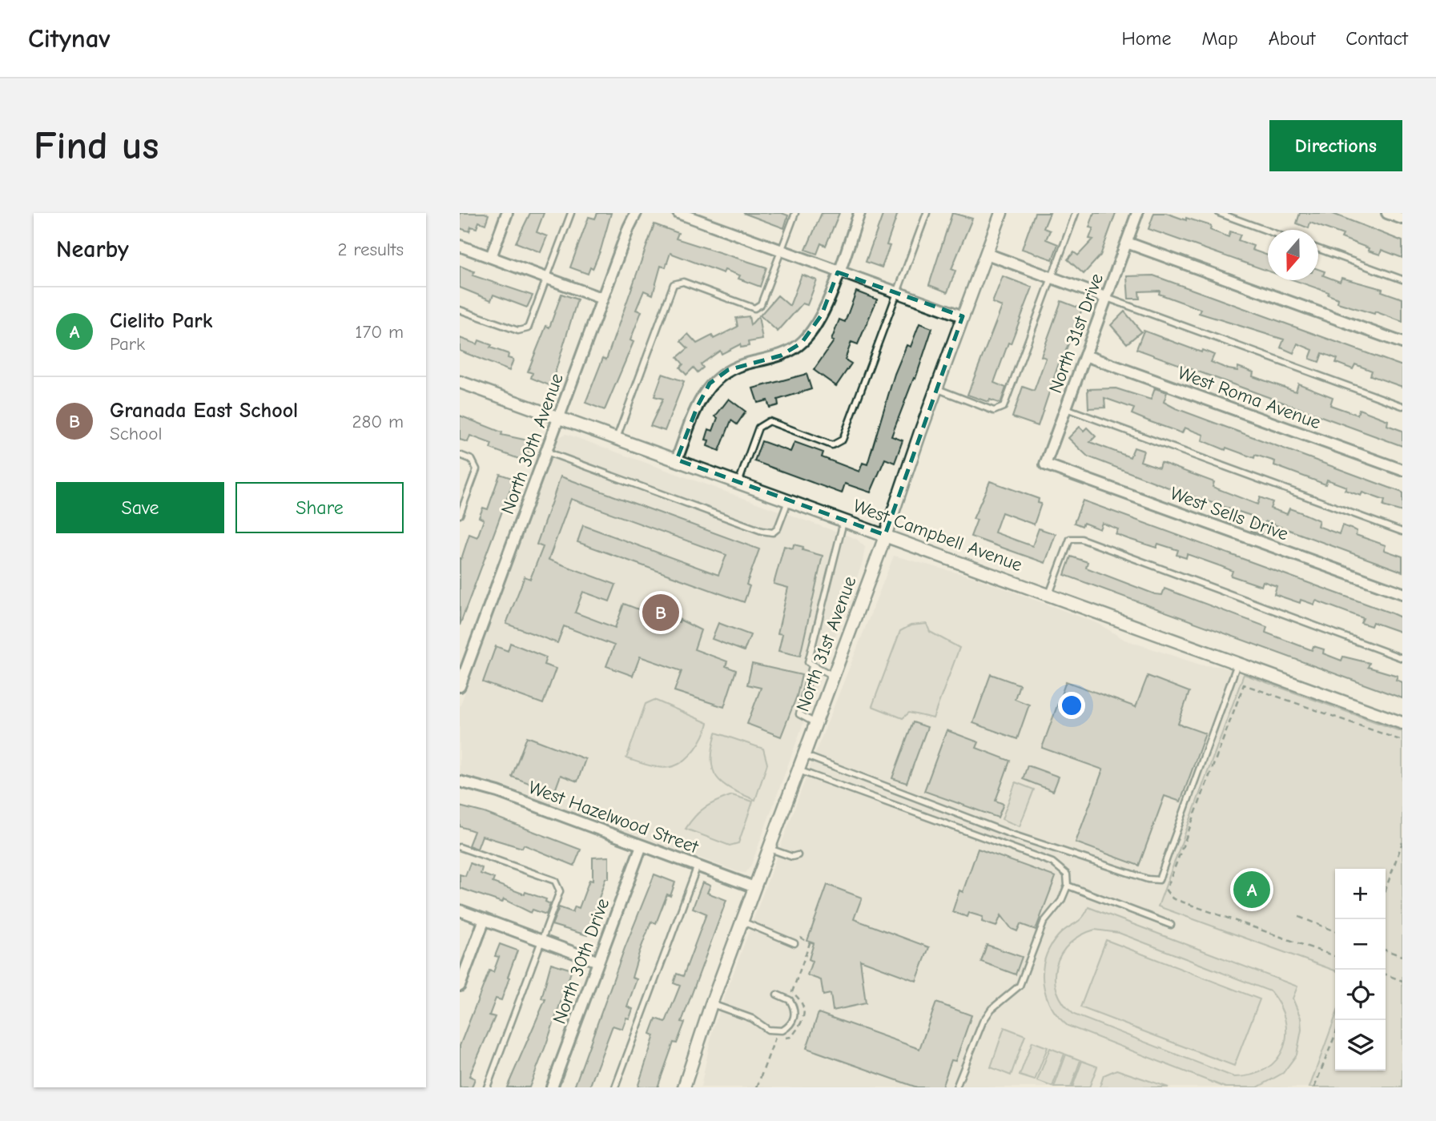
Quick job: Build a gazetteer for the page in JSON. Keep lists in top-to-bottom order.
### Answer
{
  "streets": {
    "street": [
      "North 31st Drive",
      "West Roma Avenue",
      "North 30th Avenue",
      "West Sells Drive",
      "West Campbell Avenue",
      "North 31st Avenue",
      "West Hazelwood Street",
      "North 30th Drive"
    ]
  },
  "crossings": [
    ["North 31st Drive", "West Roma Avenue"],
    ["North 31st Drive", "West Sells Drive"],
    ["North 30th Avenue", "West Campbell Avenue"],
    ["West Campbell Avenue", "North 31st Avenue"],
    ["North 31st Avenue", "West Hazelwood Street"],
    ["West Hazelwood Street", "North 30th Drive"]
  ],
  "north": "bottom",
  "page": {
    "header": "Citynav",
    "nav": [
      "Home",
      "Map",
      "About",
      "Contact"
    ],
    "buttons": [
      "Directions",
      ["Save", "Share"]
    ],
    "title": "Find us",
    "heading": ["Nearby", "2 results"],
    "list": [
      {
        "mark": "A",
        "name": "Cielito Park",
        "note": "Park",
        "value": "170 m"
      },
      {
        "mark": "B",
        "name": "Granada East School",
        "note": "School",
        "value": "280 m"
      }
    ],
    "pins": ["B", "A"],
    "map_buttons": ["+", "−"]
  }
}
